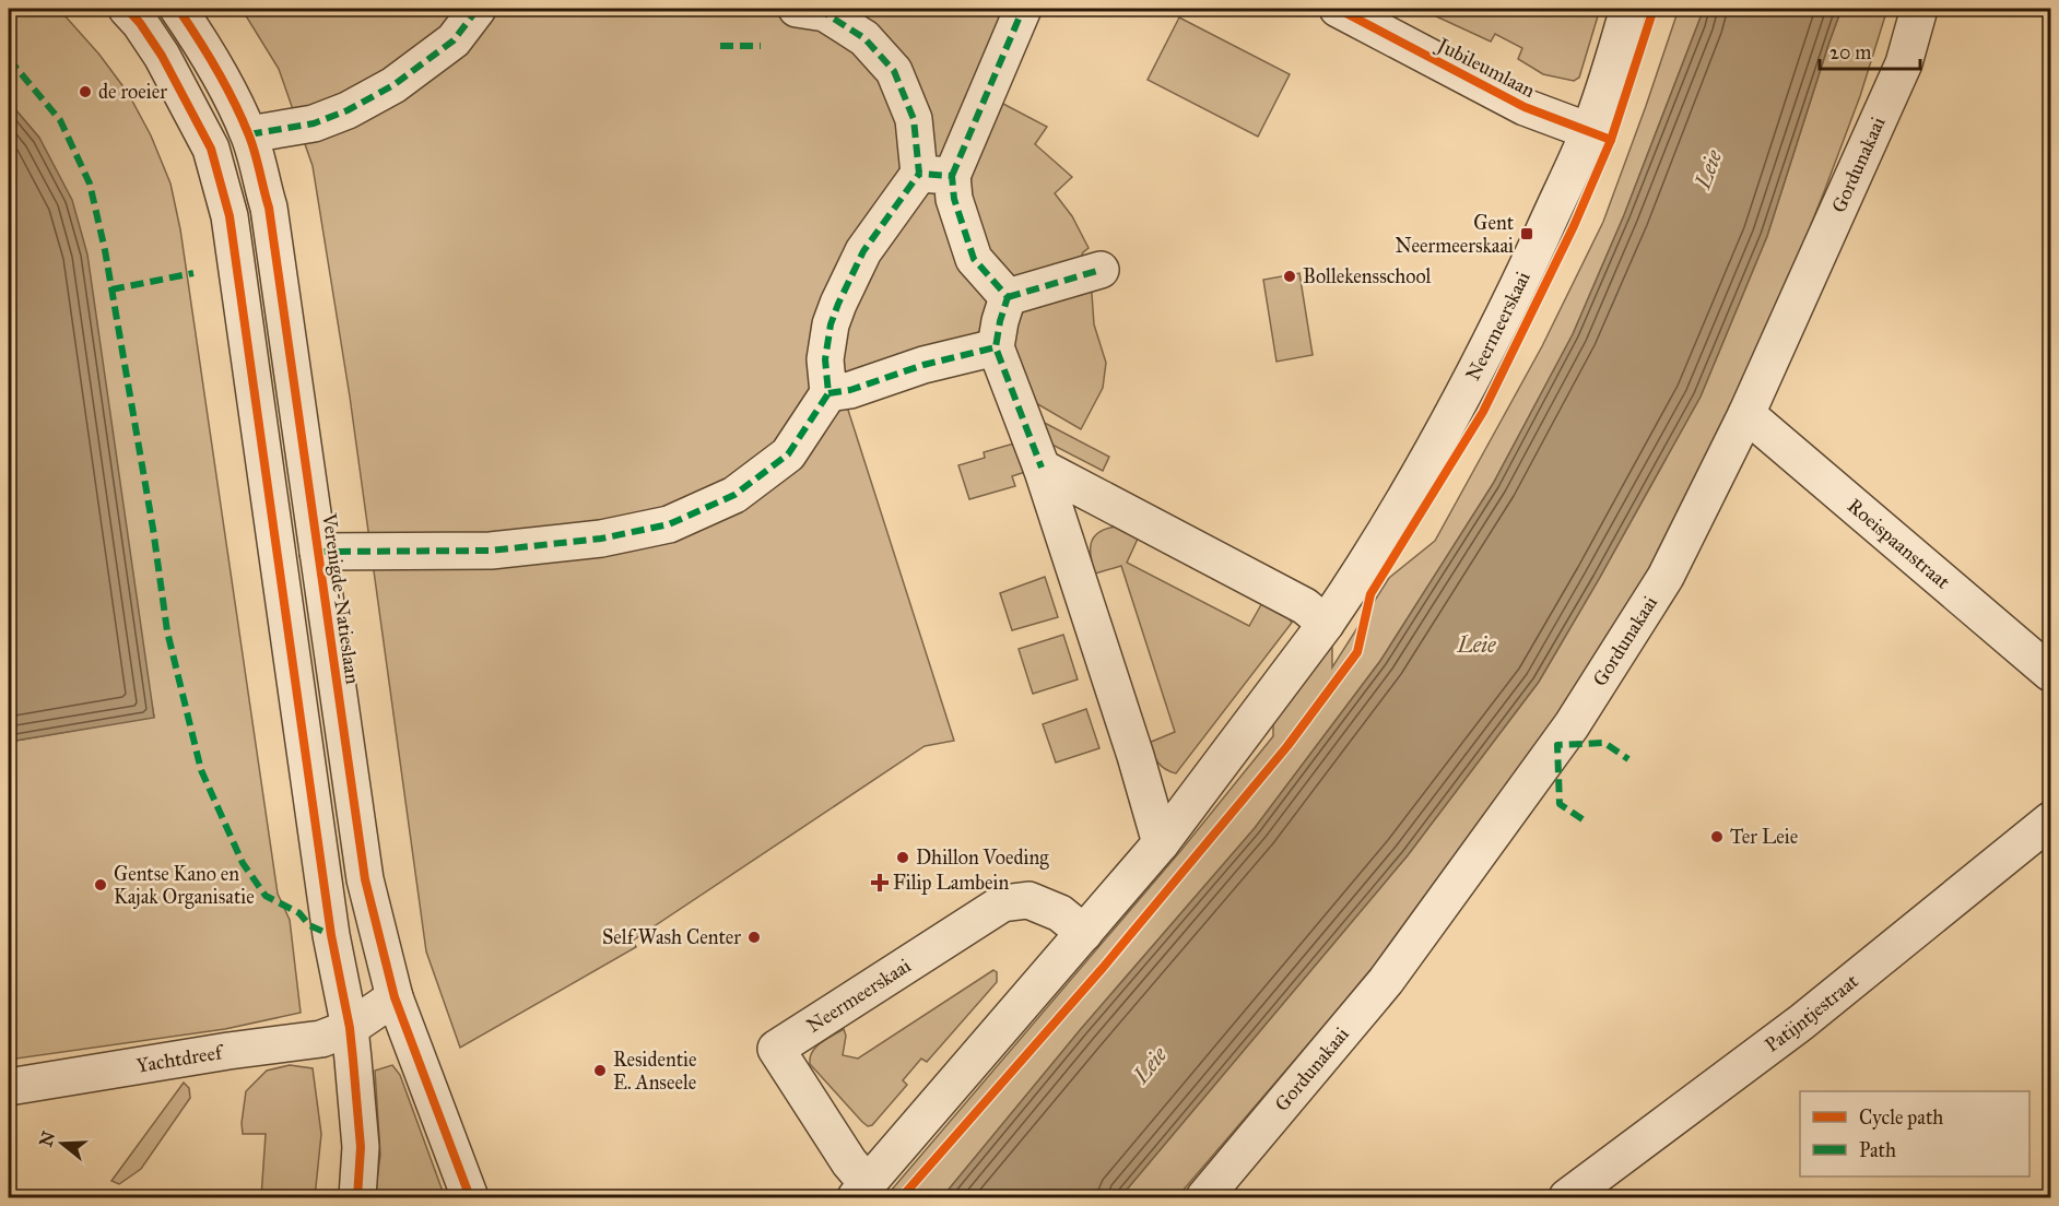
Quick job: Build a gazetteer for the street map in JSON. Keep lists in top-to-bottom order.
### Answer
{
  "streets": {
    "street": [
      "Jubileumlaan",
      "Gordunakaai",
      "Neermeerskaai",
      "Roeispaanstraat",
      "Verenigde-Natieslaan",
      "Patijntjestraat",
      "Yachtdreef"
    ]
  },
  "crossings": [
    ["Jubileumlaan", "Neermeerskaai"],
    ["Gordunakaai", "Roeispaanstraat"]
  ],
  "water": ["Leie"],
  "places": {
    "other": [
      "de roeier",
      "Bollekensschool",
      "Ter Leie",
      "Dhillon Voeding",
      "Gentse Kano en Kajak Organisatie",
      "Self Wash Center",
      "Residentie E. Anseele"
    ],
    "transit": ["Gent Neermeerskaai"],
    "health": ["Filip Lambein"]
  },
  "legend": ["Cycle path", "Path"],
  "scale_bar": "20 m",
  "north": "left"
}
